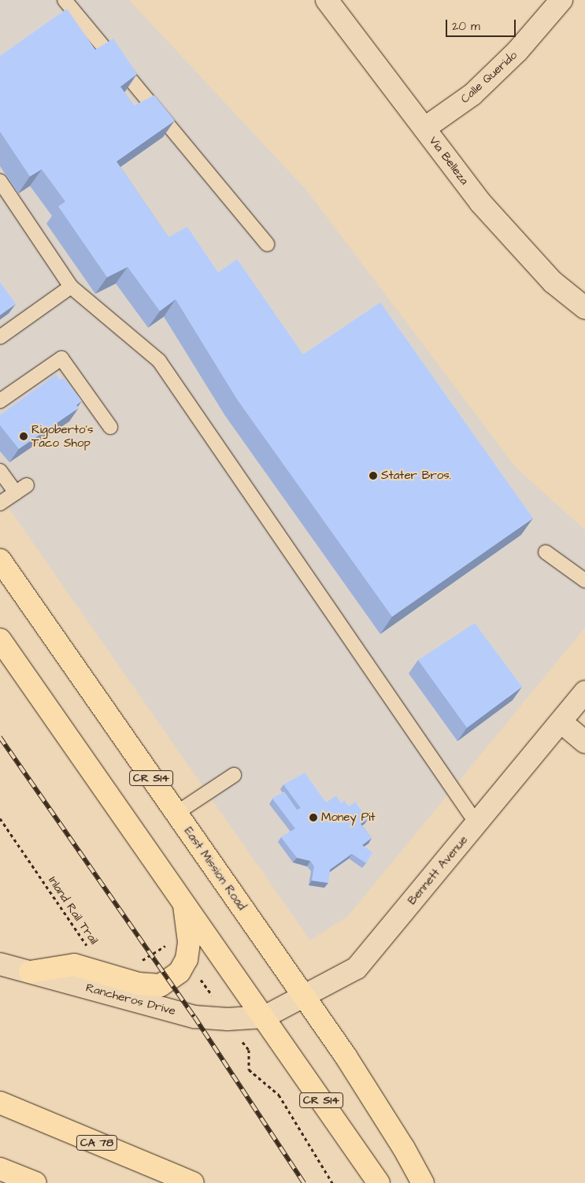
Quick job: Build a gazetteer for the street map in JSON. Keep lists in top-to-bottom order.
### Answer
{
  "streets": {
    "main road": ["CR S14", "East Mission Road", "CA 78"],
    "street": [
      "Calle Querido",
      "Via Belleza",
      "Bennett Avenue",
      "Rancheros Drive"
    ],
    "path": ["Inland Rail Trail"]
  },
  "crossings": [
    ["Calle Querido", "Via Belleza"],
    ["CR S14", "Bennett Avenue"],
    ["CR S14", "Rancheros Drive"],
    ["East Mission Road", "Bennett Avenue"],
    ["Bennett Avenue", "Rancheros Drive"]
  ],
  "places": ["Rigoberto's Taco Shop", "Stater Bros.", "Money Pit"],
  "scale_bar": "20 m"
}
